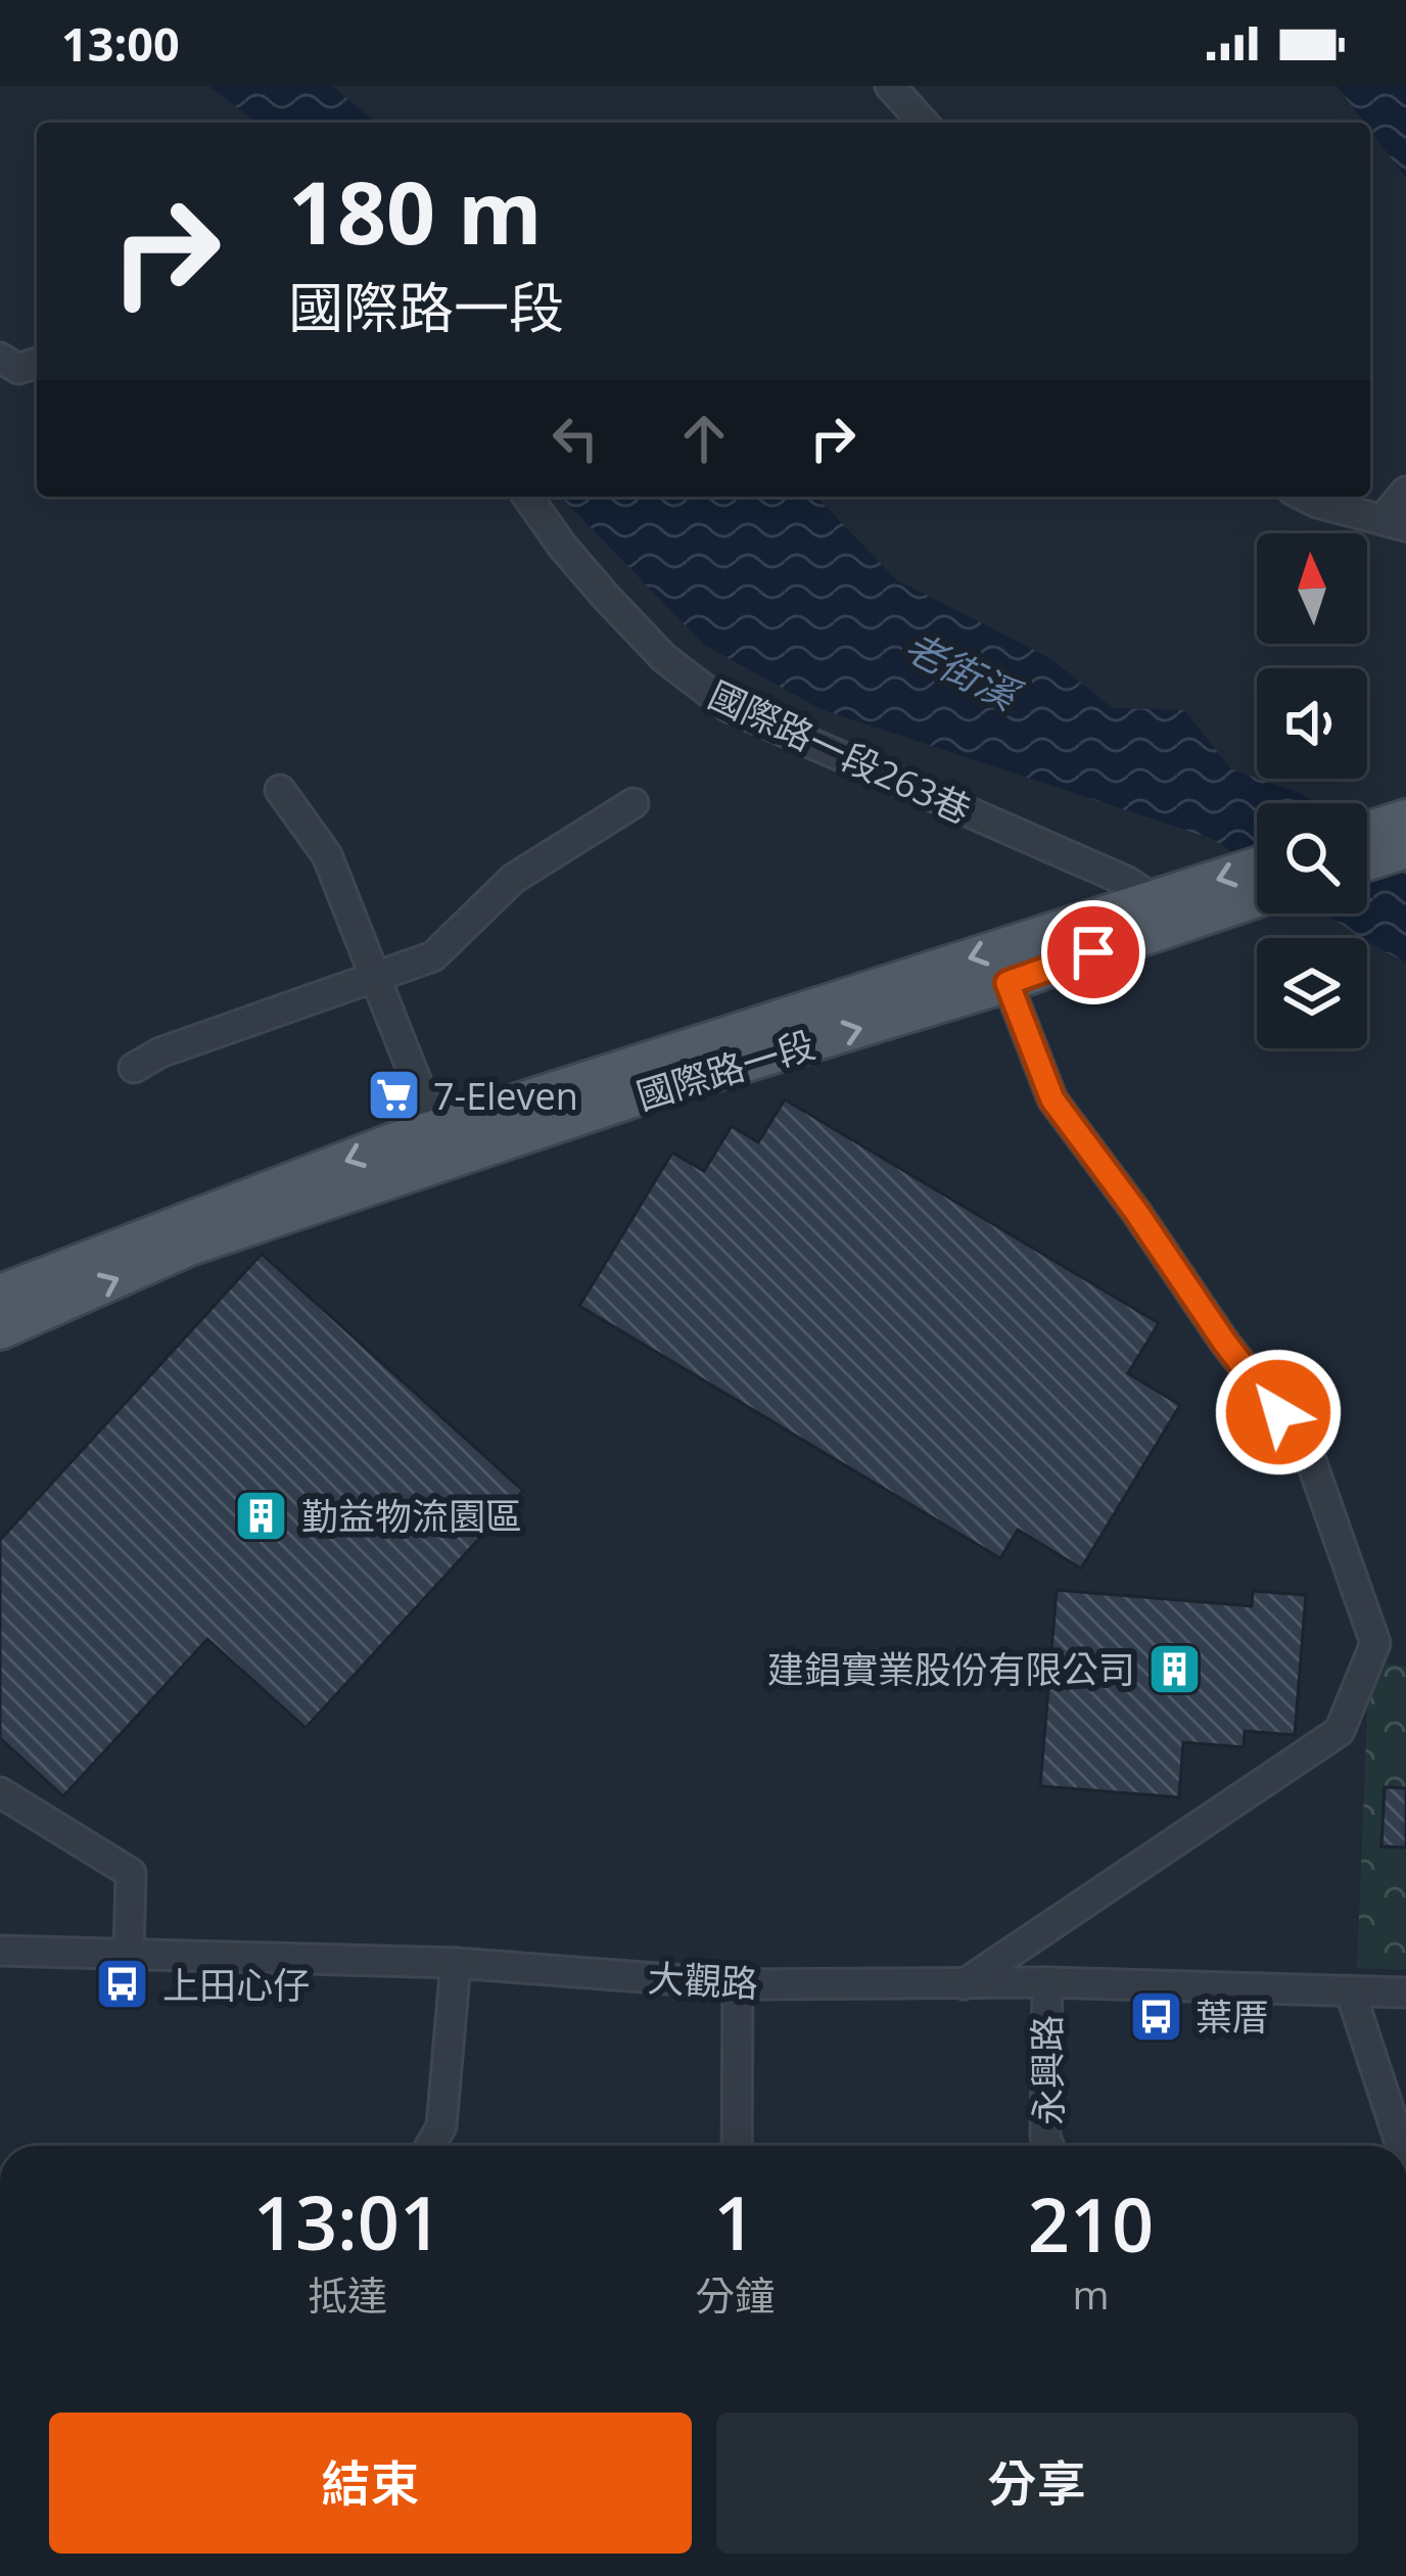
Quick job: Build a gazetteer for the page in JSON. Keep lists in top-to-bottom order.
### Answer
{
  "streets": {
    "main road": ["國際路一段"],
    "street": ["國際路一段263巷", "大觀路", "永興路"]
  },
  "crossings": [
    ["國際路一段263巷", "國際路一段"],
    ["大觀路", "永興路"]
  ],
  "water": ["老街溪"],
  "places": {
    "supermarket": ["7-Eleven"],
    "building": ["勤益物流園區", "建錩實業股份有限公司"],
    "bus stop": ["上田心仔", "葉厝"]
  },
  "north": "top",
  "page": {
    "status": "13:00",
    "turn": ["180 m", "國際路一段"],
    "eta": [
      "13:01",
      "抵達",
      "1",
      "分鐘",
      "210",
      "m"
    ],
    "buttons": ["結束", "分享"]
  }
}
